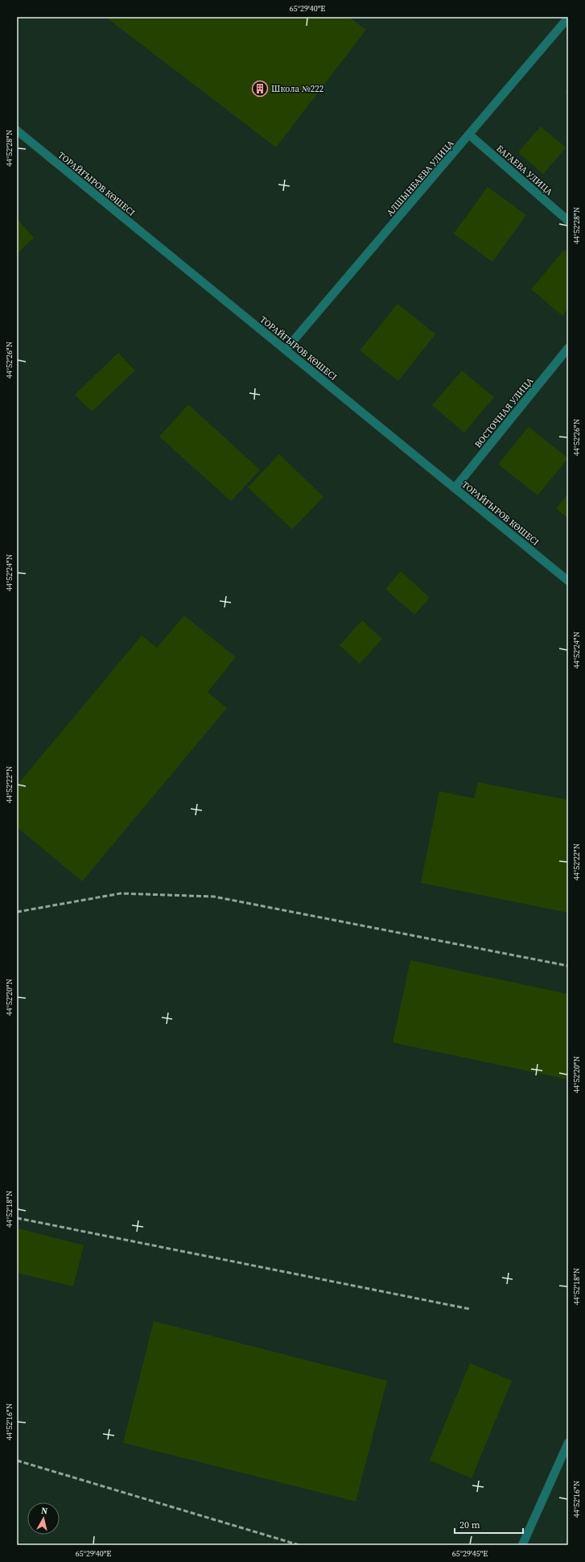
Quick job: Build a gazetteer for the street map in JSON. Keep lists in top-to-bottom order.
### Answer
{
  "streets": {
    "street": [
      "БАГАЕВА УЛИЦА",
      "АЛШЫНБАЕВА УЛИЦА",
      "ТОРАЙҒЫРОВ КӨШЕСІ",
      "ВОСТОЧНАЯ УЛИЦА"
    ]
  },
  "crossings": [
    ["БАГАЕВА УЛИЦА", "АЛШЫНБАЕВА УЛИЦА"],
    ["АЛШЫНБАЕВА УЛИЦА", "ТОРАЙҒЫРОВ КӨШЕСІ"],
    ["ТОРАЙҒЫРОВ КӨШЕСІ", "ВОСТОЧНАЯ УЛИЦА"]
  ],
  "places": {
    "building": ["Школа №222"]
  },
  "scale_bar": "20 m",
  "north": "top",
  "coordinates": [
    "65°29'40\"E",
    "44°52'28\"N",
    "44°52'26\"N",
    "44°52'24\"N",
    "44°52'22\"N",
    "44°52'20\"N",
    "44°52'18\"N",
    "44°52'16\"N",
    "65°29'45\"E"
  ]
}
